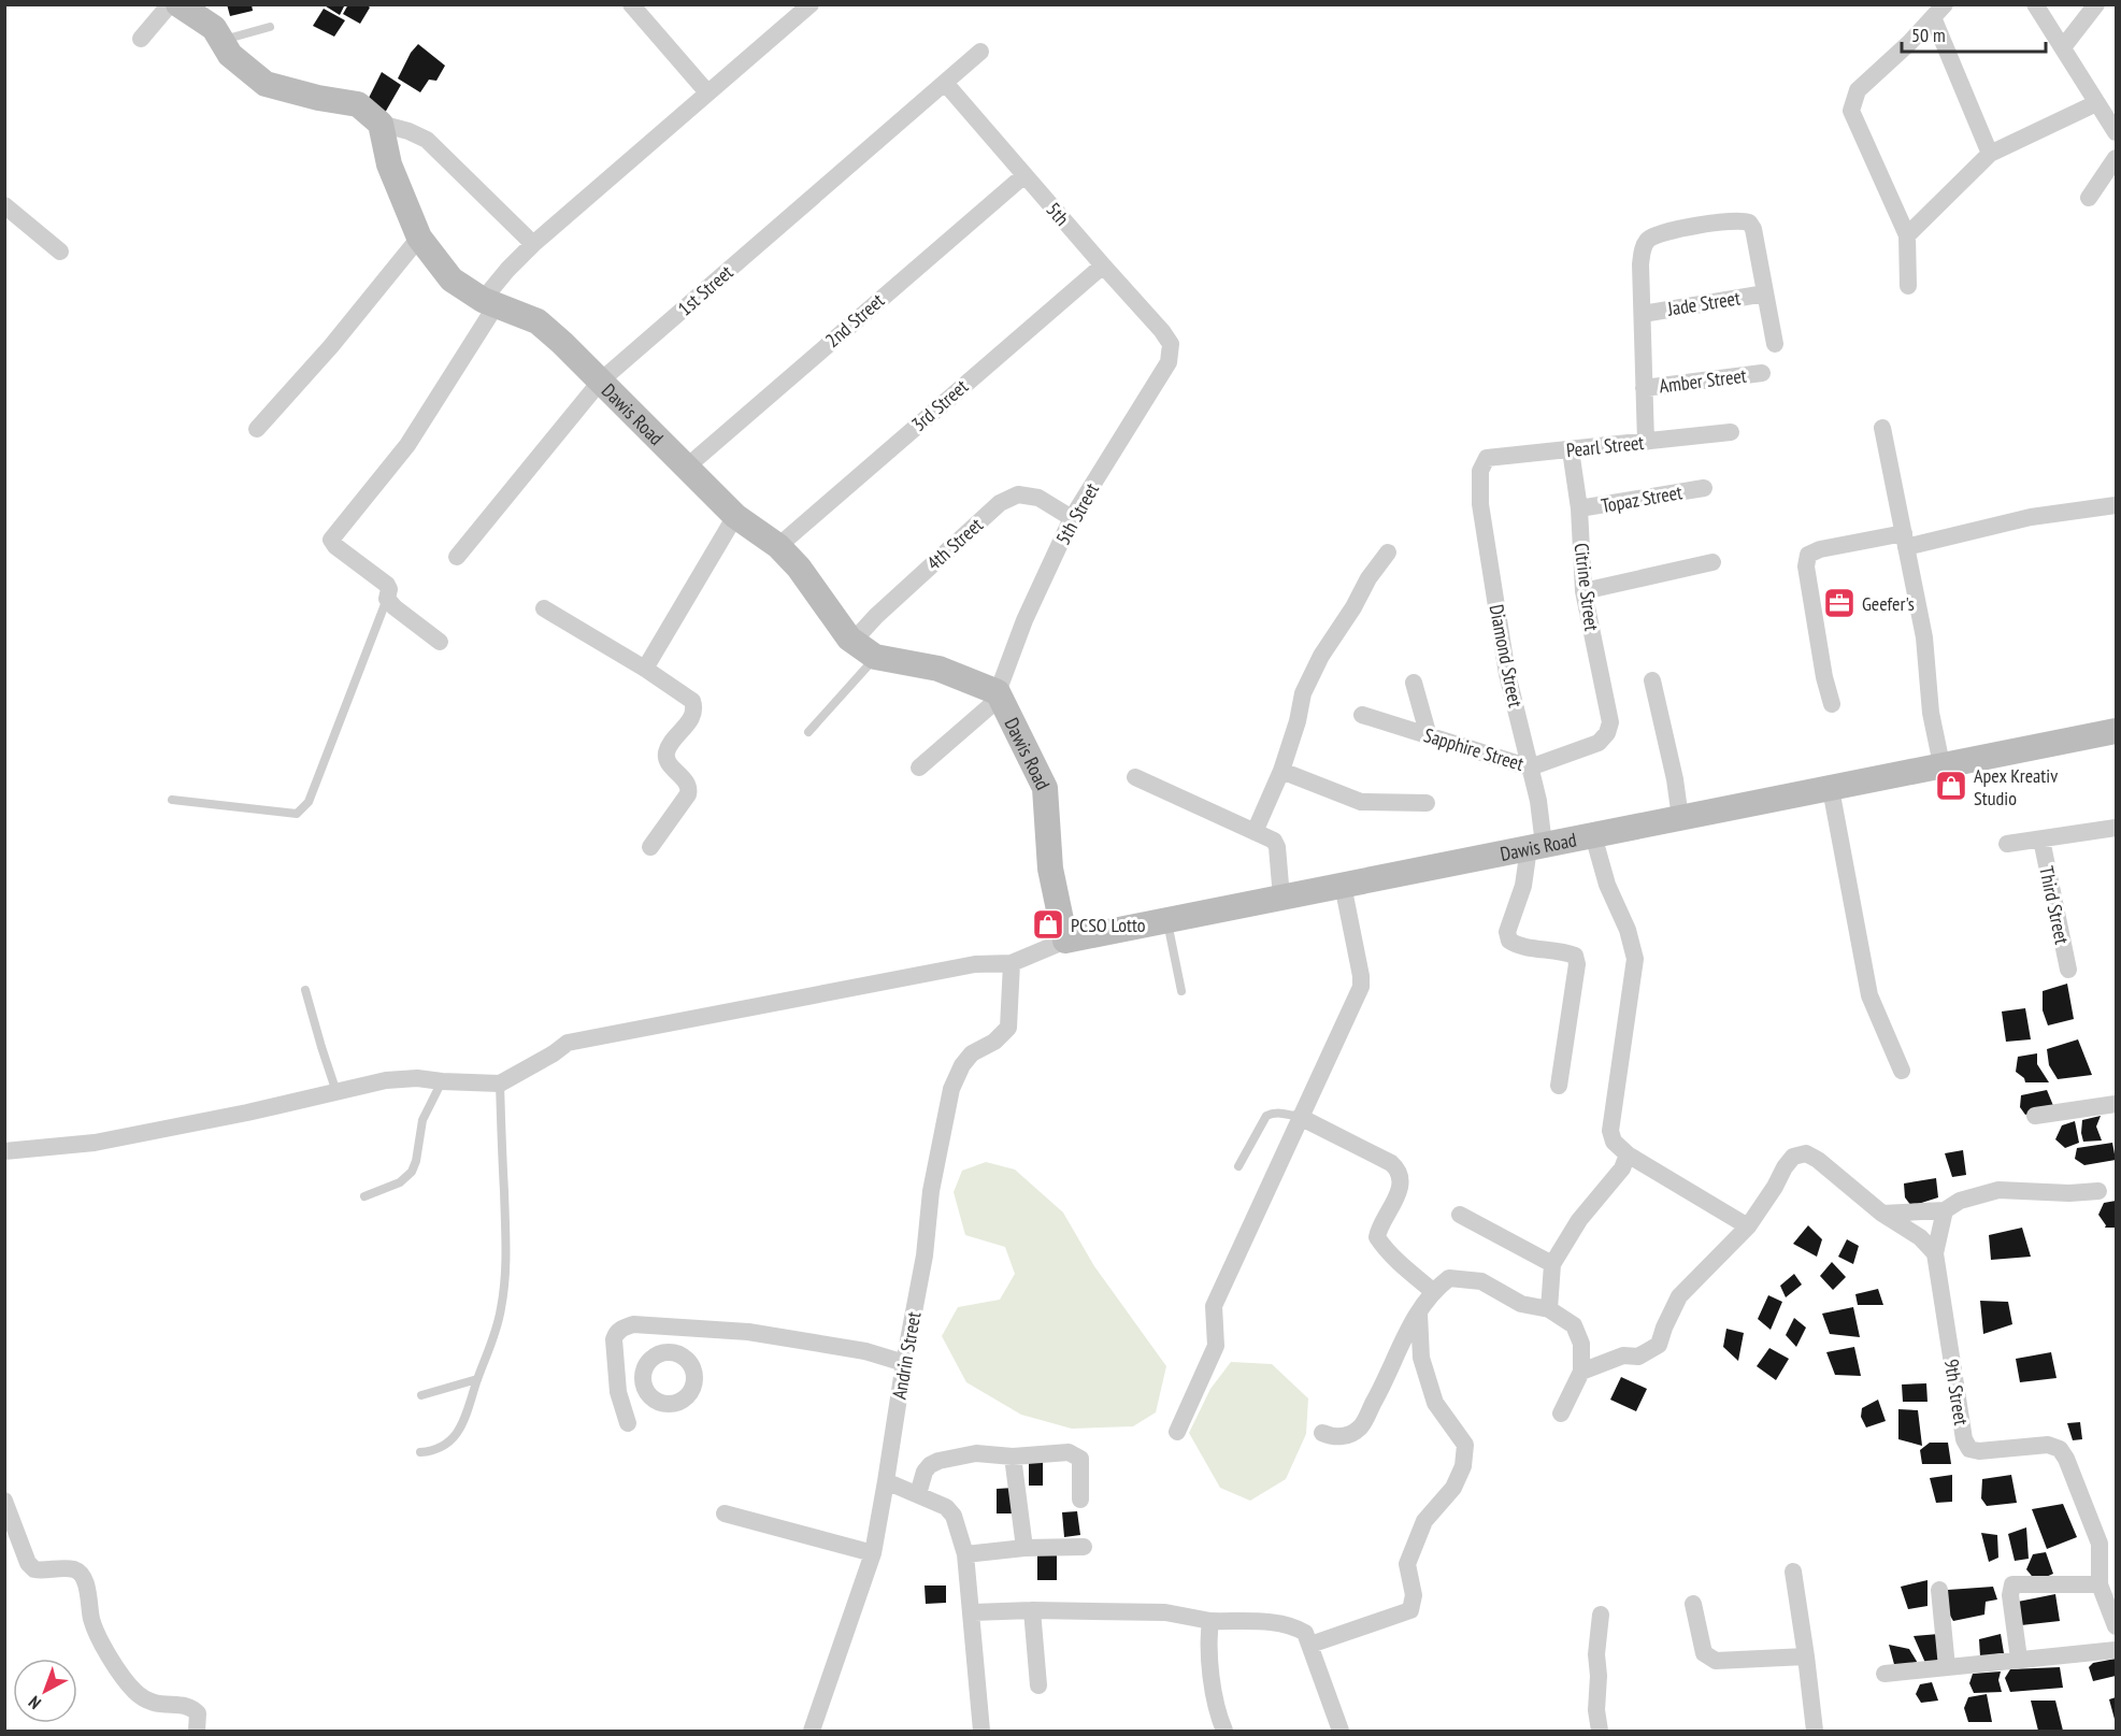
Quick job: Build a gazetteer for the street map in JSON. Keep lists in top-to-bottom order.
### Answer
{
  "streets": {
    "street": [
      "5th",
      "1st Street",
      "Jade Street",
      "2nd Street",
      "Amber Street",
      "3rd Street",
      "Dawis Road",
      "Pearl Street",
      "Topaz Street",
      "5th Street",
      "4th Street",
      "Citrine Street",
      "Diamond Street",
      "Sapphire Street",
      "Third Street",
      "Andrin Street",
      "9th Street"
    ]
  },
  "crossings": [
    ["5th", "1st Street"],
    ["5th", "2nd Street"],
    ["5th", "3rd Street"],
    ["5th", "5th Street"],
    ["1st Street", "Dawis Road"],
    ["2nd Street", "Dawis Road"],
    ["3rd Street", "Dawis Road"],
    ["Dawis Road", "5th Street"],
    ["Dawis Road", "4th Street"],
    ["Dawis Road", "Diamond Street"],
    ["Pearl Street", "Citrine Street"],
    ["Pearl Street", "Diamond Street"],
    ["Topaz Street", "Citrine Street"],
    ["5th Street", "4th Street"],
    ["Citrine Street", "Sapphire Street"],
    ["Diamond Street", "Sapphire Street"]
  ],
  "places": {
    "office": ["Geefer's"],
    "shop": ["Apex Kreativ Studio", "PCSO Lotto"]
  },
  "scale_bar": "50 m",
  "north": "bottom left"
}
